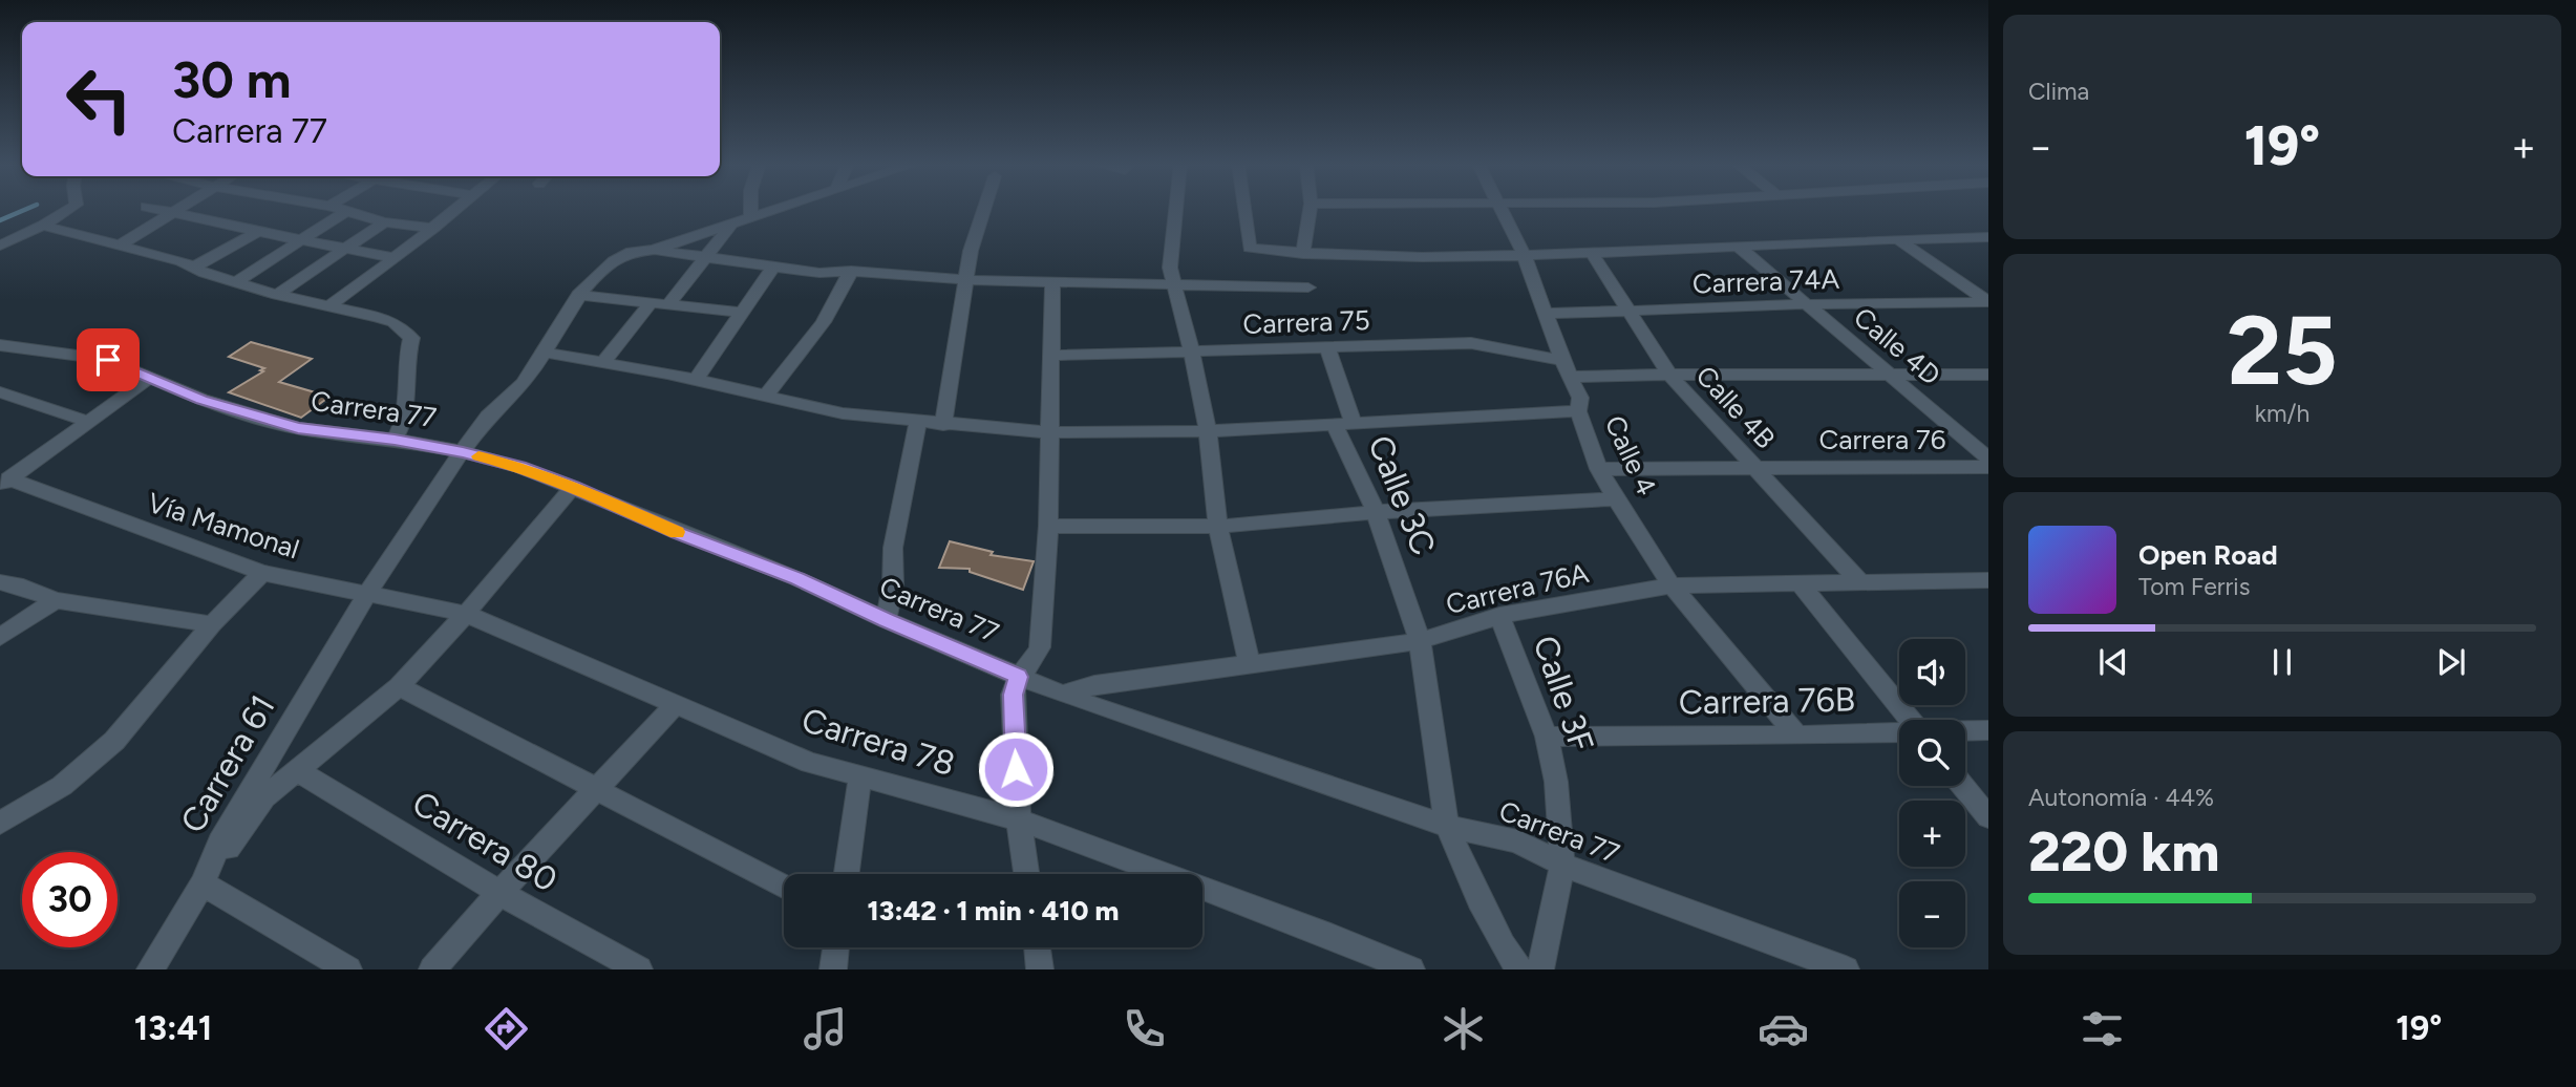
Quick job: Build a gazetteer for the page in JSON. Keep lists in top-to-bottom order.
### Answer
{
  "streets": {
    "street": [
      "Carrera 74A",
      "Carrera 75",
      "Calle 4D",
      "Calle 4B",
      "Carrera 77",
      "Carrera 76",
      "Calle 4",
      "Calle 3C",
      "Vía Mamonal",
      "Carrera 76A",
      "Calle 3F",
      "Carrera 76B",
      "Carrera 78",
      "Carrera 61",
      "Carrera 80"
    ]
  },
  "crossings": [
    ["Carrera 74A", "Calle 4D"],
    ["Carrera 74A", "Calle 4B"],
    ["Carrera 74A", "Calle 4"],
    ["Carrera 75", "Calle 4"],
    ["Carrera 75", "Calle 3C"],
    ["Calle 4B", "Carrera 76"],
    ["Calle 4B", "Carrera 76A"],
    ["Carrera 77", "Calle 3C"],
    ["Carrera 77", "Carrera 76A"],
    ["Carrera 77", "Calle 3F"],
    ["Carrera 76", "Calle 4"],
    ["Calle 4", "Carrera 76A"],
    ["Calle 4", "Carrera 76B"],
    ["Calle 3C", "Carrera 76A"],
    ["Vía Mamonal", "Carrera 78"],
    ["Vía Mamonal", "Carrera 61"],
    ["Carrera 76A", "Calle 3F"],
    ["Calle 3F", "Carrera 76B"],
    ["Carrera 78", "Carrera 61"]
  ],
  "page": {
    "tile": [
      "Clima",
      ["25", "km/h"],
      ["Autonomía · 44%", "220 km"]
    ],
    "turn": ["30 m", "Carrera 77"],
    "heat": ["−", "19°", "+"],
    "song": ["Open Road", "Tom Ferris"],
    "map_buttons": ["+", "−"],
    "limit": "30",
    "trip": "13:42 · 1 min · 410 m",
    "tabs": ["13:41", "19°"]
  }
}
